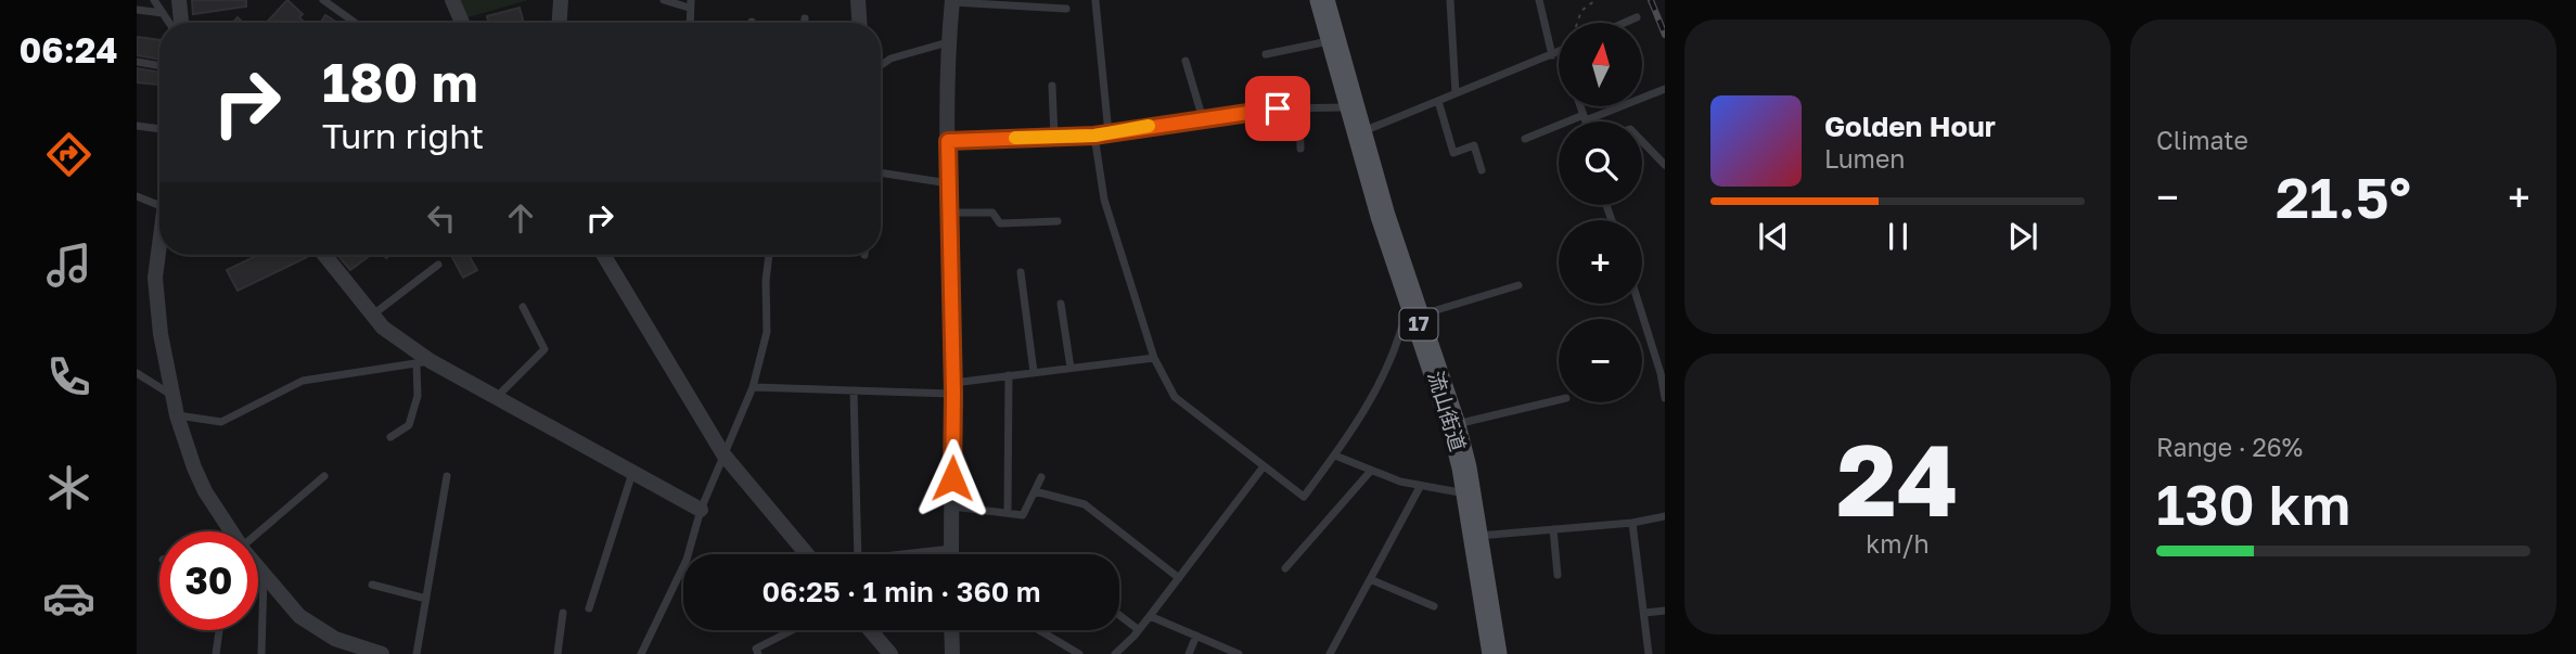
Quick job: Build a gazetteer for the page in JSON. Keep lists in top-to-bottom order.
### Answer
{
  "streets": {
    "main road": ["17", "流山街道"]
  },
  "north": "top",
  "page": {
    "tabs": "06:24",
    "tile": [
      "Climate",
      ["24", "km/h"],
      ["Range · 26%", "130 km"]
    ],
    "map_buttons": ["+", "−"],
    "turn": ["180 m", "Turn right"],
    "song": ["Golden Hour", "Lumen"],
    "heat": ["−", "21.5°", "+"],
    "limit": "30",
    "trip": "06:25 · 1 min · 360 m"
  }
}
